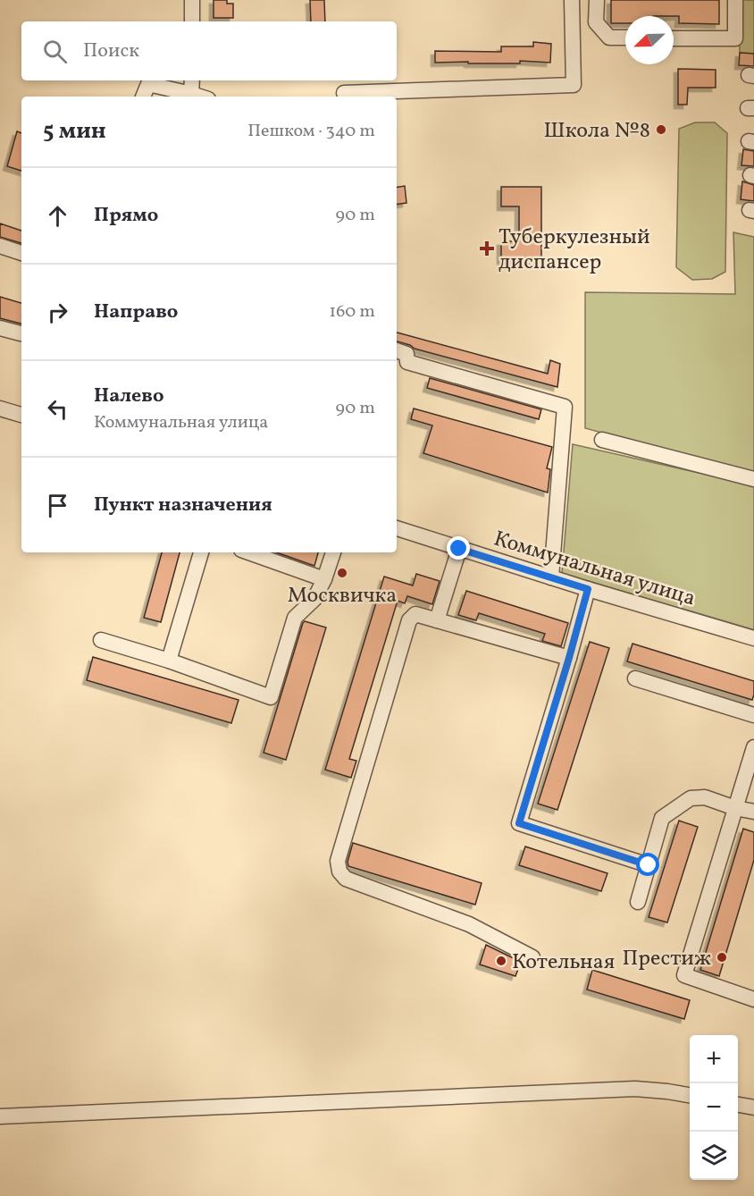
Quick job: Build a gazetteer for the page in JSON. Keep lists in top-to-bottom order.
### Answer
{
  "streets": {
    "street": ["Коммунальная улица"]
  },
  "places": {
    "other": [
      "Школа №8",
      "Москвичка",
      "Престиж",
      "Котельная"
    ],
    "health": ["Туберкулезный диспансер"]
  },
  "north": "bottom left",
  "page": {
    "search": "Поиск",
    "heading": ["5 мин", "Пешком · 340 m"],
    "list": [
      ["Прямо", "90 m"],
      ["Направо", "160 m"],
      ["Налево", "Коммунальная улица", "90 m"],
      "Пункт назначения"
    ],
    "map_buttons": ["+", "−"]
  }
}
